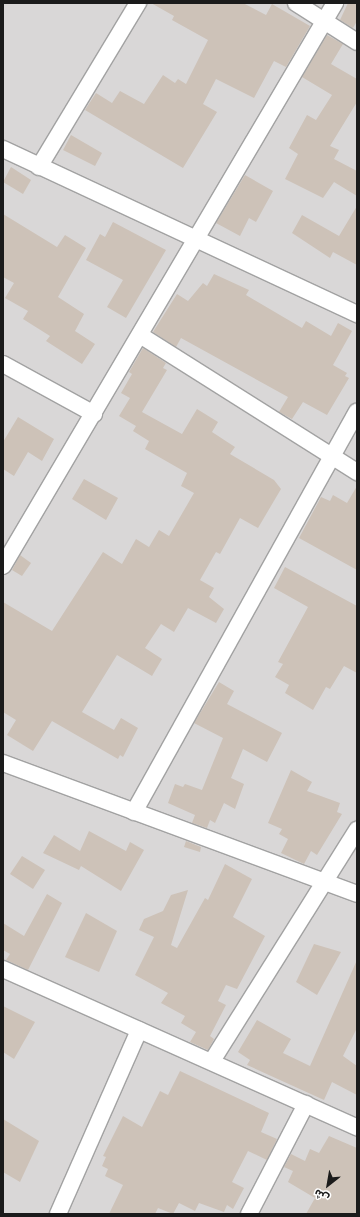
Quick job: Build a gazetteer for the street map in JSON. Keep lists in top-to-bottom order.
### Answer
{
  "north": "bottom left"
}
